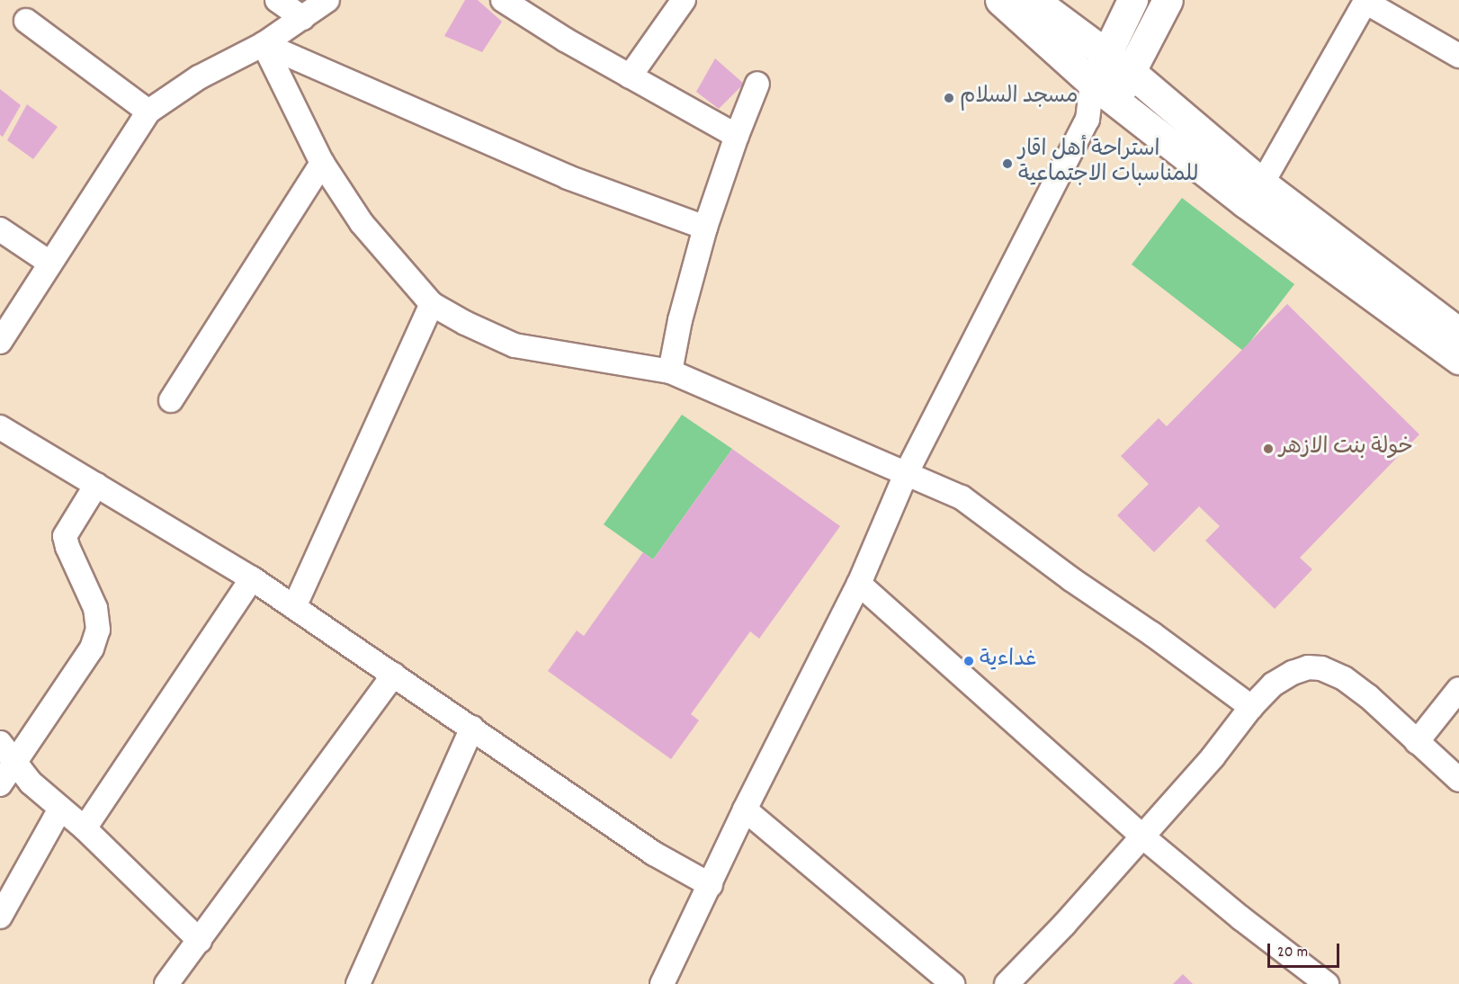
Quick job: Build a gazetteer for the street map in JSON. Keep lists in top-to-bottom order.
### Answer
{
  "places": [
    "مسجد السلام",
    "استراحة أهل اقار للمناسبات الاجتماعية",
    "خولة بنت الازهر",
    "غداءية"
  ],
  "scale_bar": "20 m"
}
